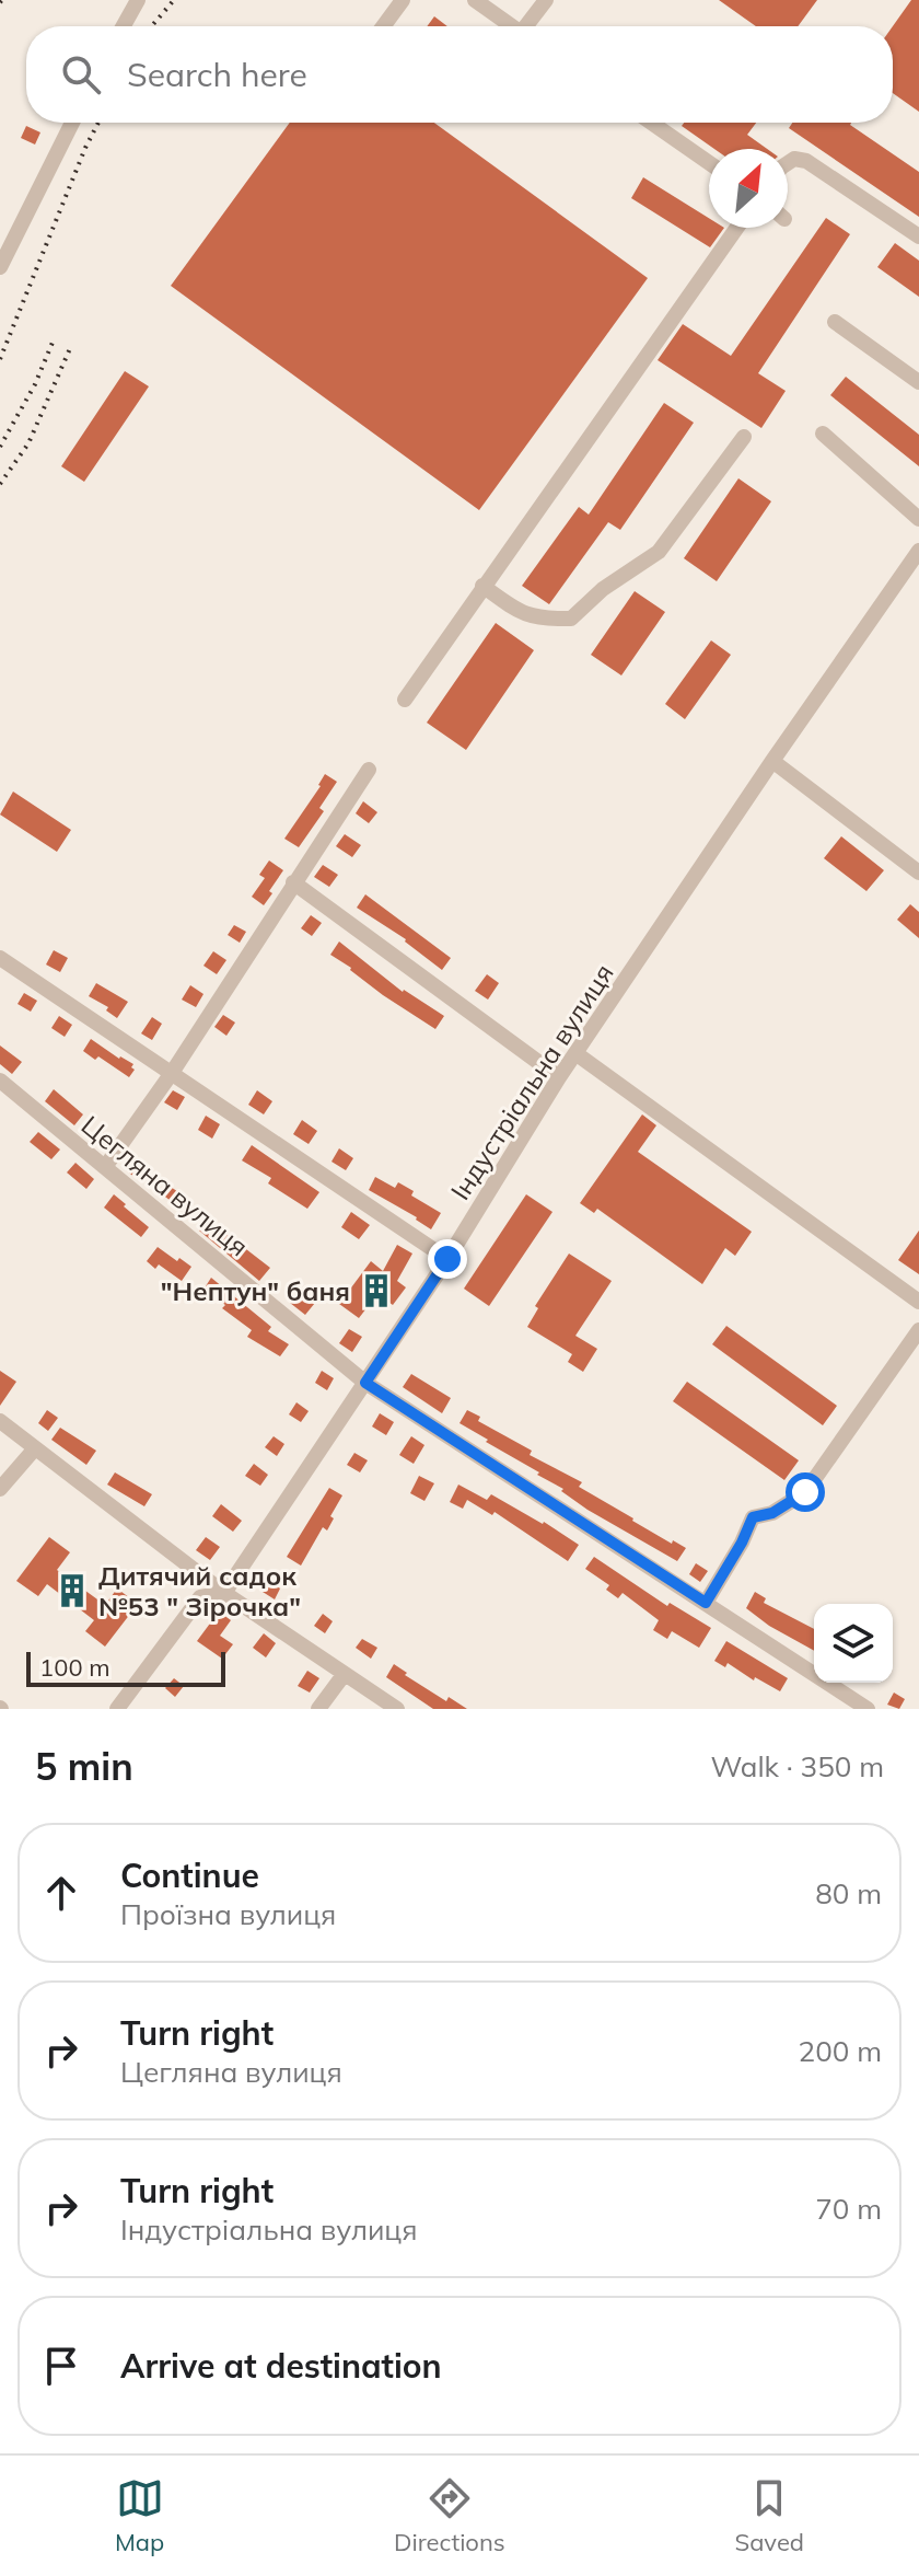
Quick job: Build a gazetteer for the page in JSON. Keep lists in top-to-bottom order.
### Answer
{
  "streets": {
    "street": ["Індустріальна вулиця", "Цегляна вулиця"]
  },
  "crossings": [
    ["Індустріальна вулиця", "Цегляна вулиця"]
  ],
  "places": {
    "building": ["\"Нептун\" баня", "Дитячий садок №53 \" Зірочка\""]
  },
  "scale_bar": "100 m",
  "north": "top right",
  "page": {
    "search": "Search here",
    "scale": "100 m",
    "heading": ["5 min", "Walk · 350 m"],
    "list": [
      ["Continue", "Проїзна вулиця", "80 m"],
      ["Turn right", "Цегляна вулиця", "200 m"],
      ["Turn right", "Індустріальна вулиця", "70 m"],
      "Arrive at destination"
    ],
    "nav": ["Map", "Directions", "Saved"]
  }
}
